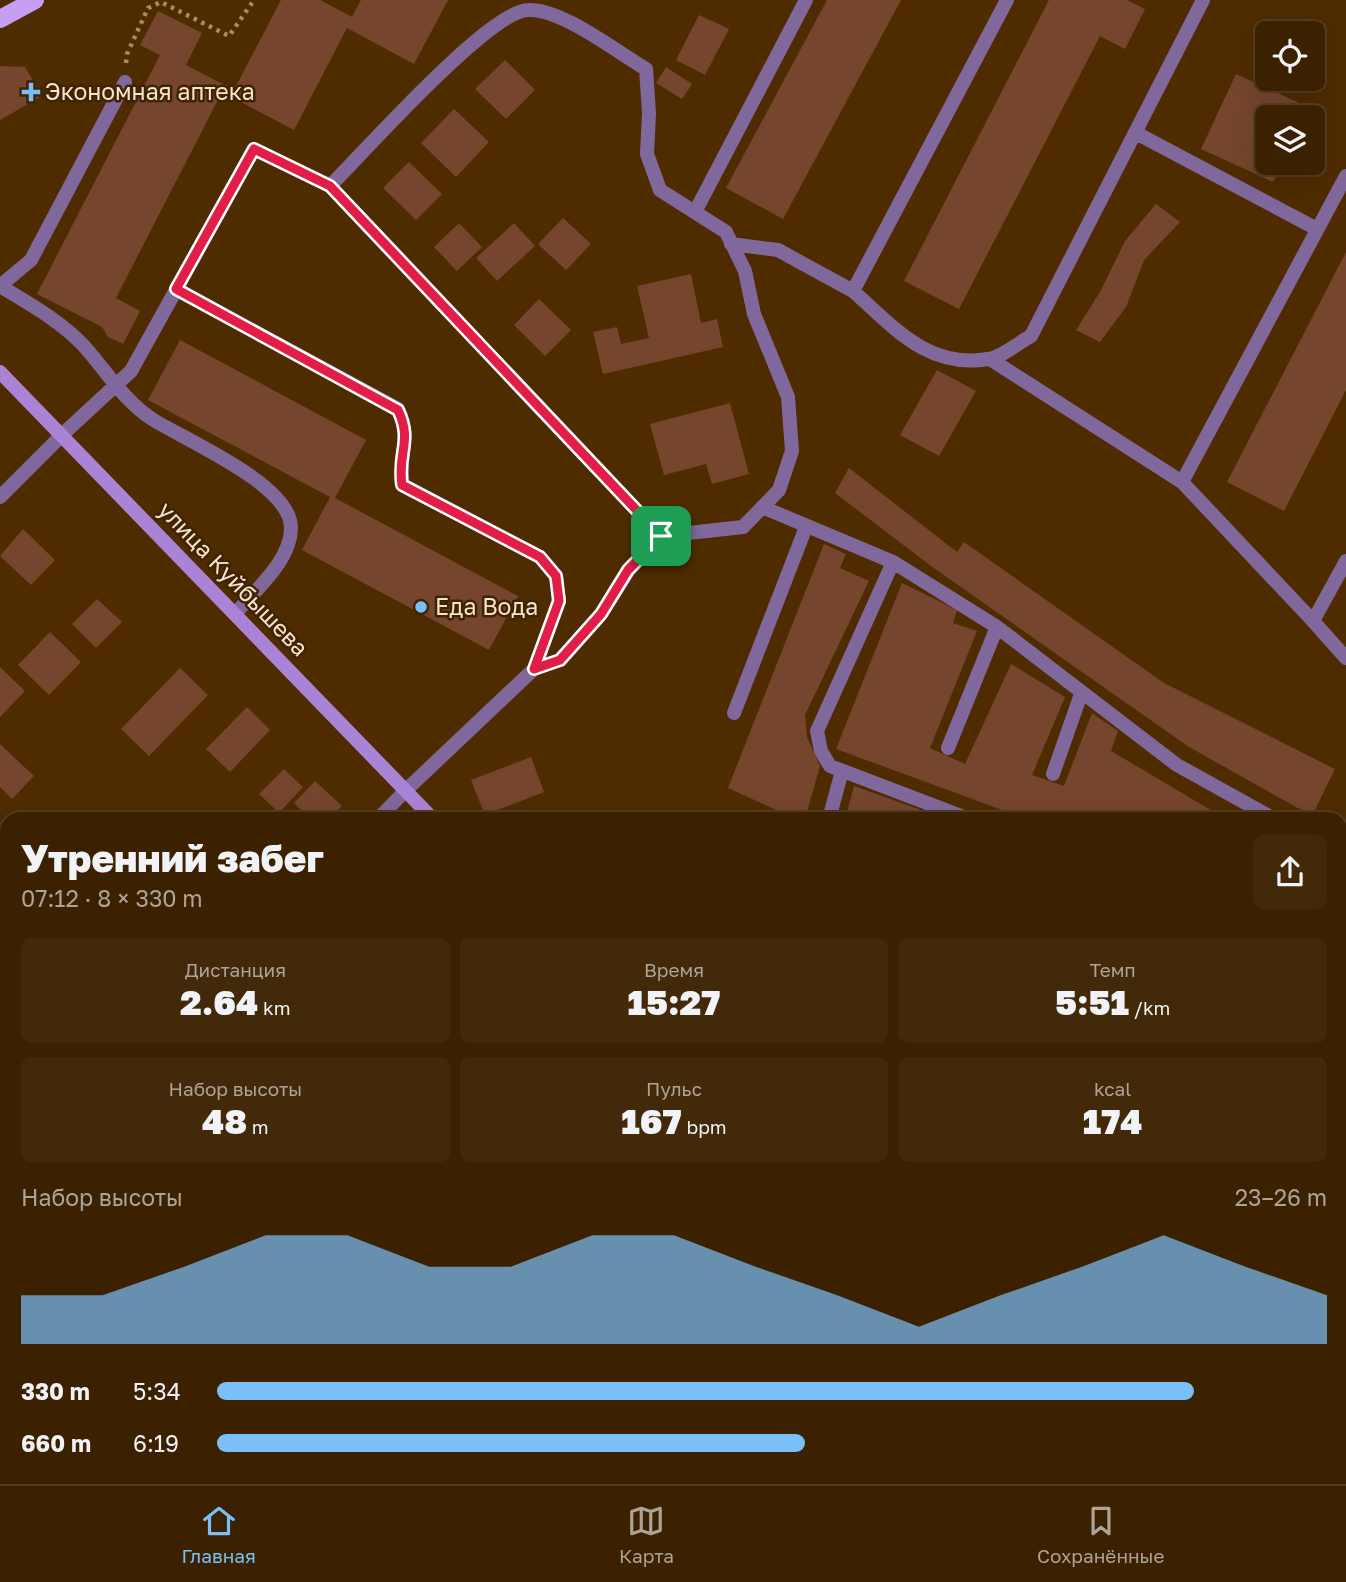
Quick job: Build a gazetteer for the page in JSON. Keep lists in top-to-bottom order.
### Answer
{
  "streets": {
    "main road": ["улица Куйбышева"]
  },
  "places": {
    "health": ["Экономная аптека"],
    "other": ["Еда Вода"]
  },
  "page": {
    "heading": ["Утренний забег", "07:12 · 8 × 330 m"],
    "stats": [
      ["Дистанция", "2.64 km"],
      ["Время", "15:27"],
      ["Темп", "5:51 /km"],
      ["Набор высоты", "48 m"],
      ["Пульс", "167 bpm"],
      ["kcal", "174"]
    ],
    "chart": ["Набор высоты", "23–26 m"],
    "list": [
      {
        "name": "330 m",
        "note": "5:34"
      },
      {
        "name": "660 m",
        "note": "6:19"
      }
    ],
    "tabs": ["Главная", "Карта", "Сохранённые"]
  }
}
